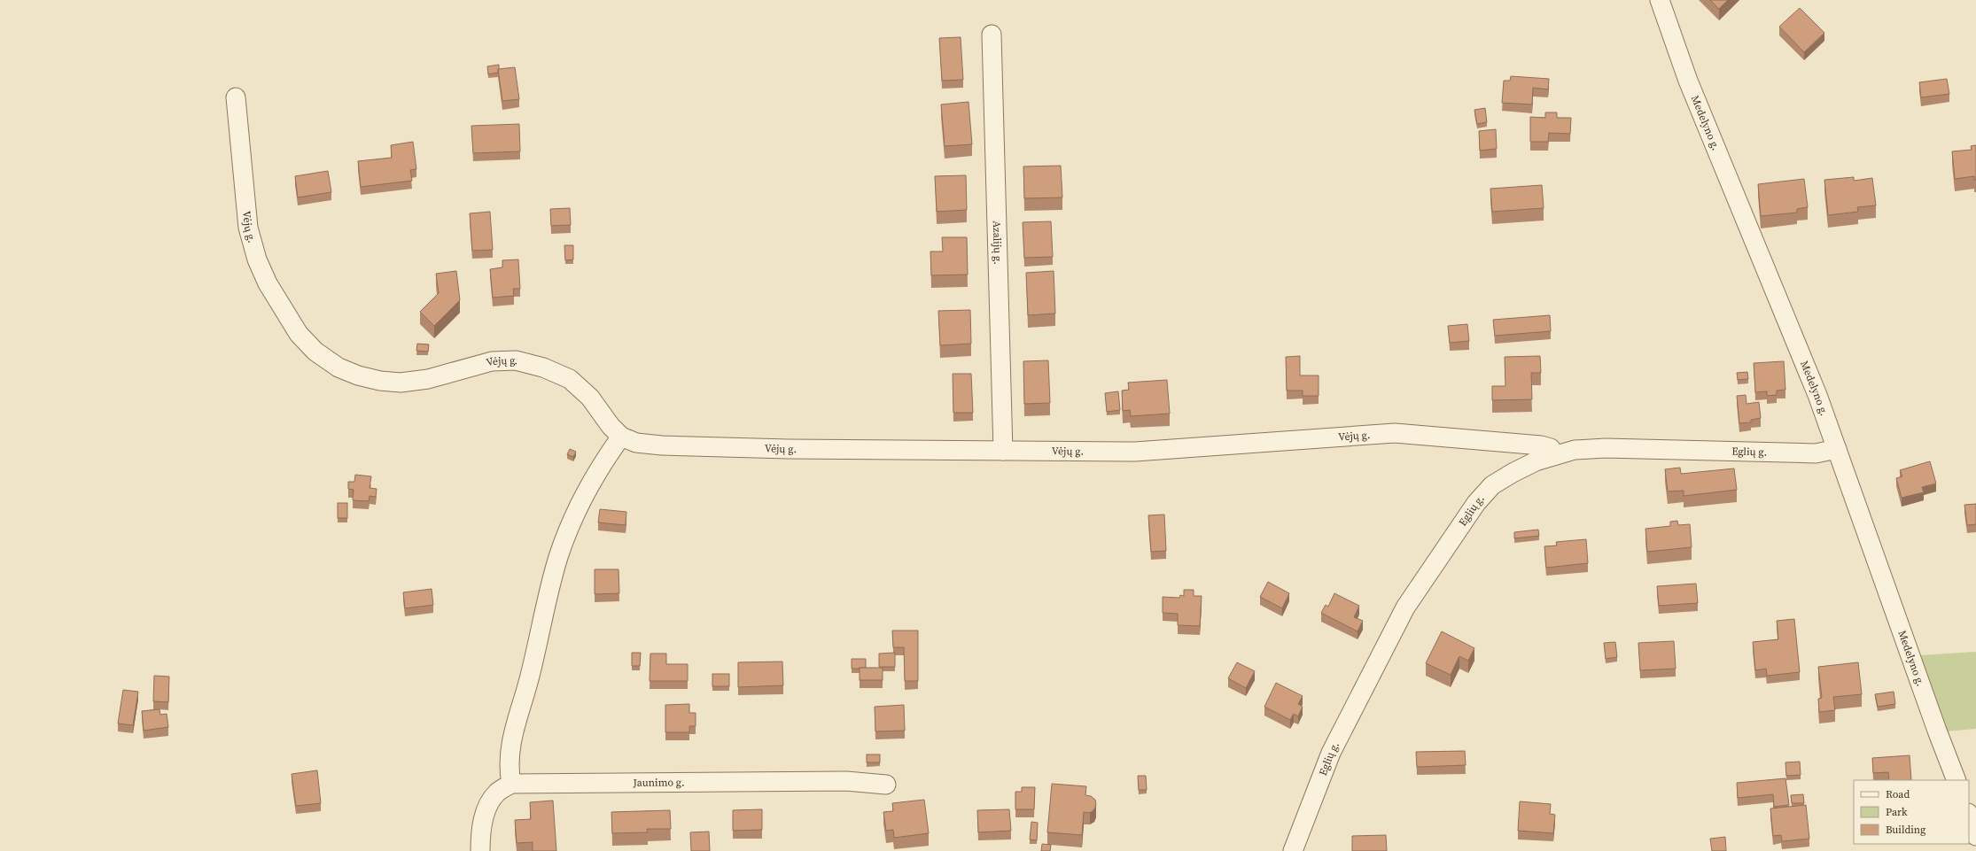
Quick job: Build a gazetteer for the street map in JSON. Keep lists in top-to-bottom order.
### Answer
{
  "streets": {
    "street": [
      "Medelyno g.",
      "Vėjų g.",
      "Azalijų g.",
      "Eglių g.",
      "Jaunimo g."
    ]
  },
  "crossings": [
    ["Medelyno g.", "Eglių g."],
    ["Vėjų g.", "Azalijų g."],
    ["Vėjų g.", "Eglių g."]
  ],
  "legend": ["Road", "Park", "Building"]
}
